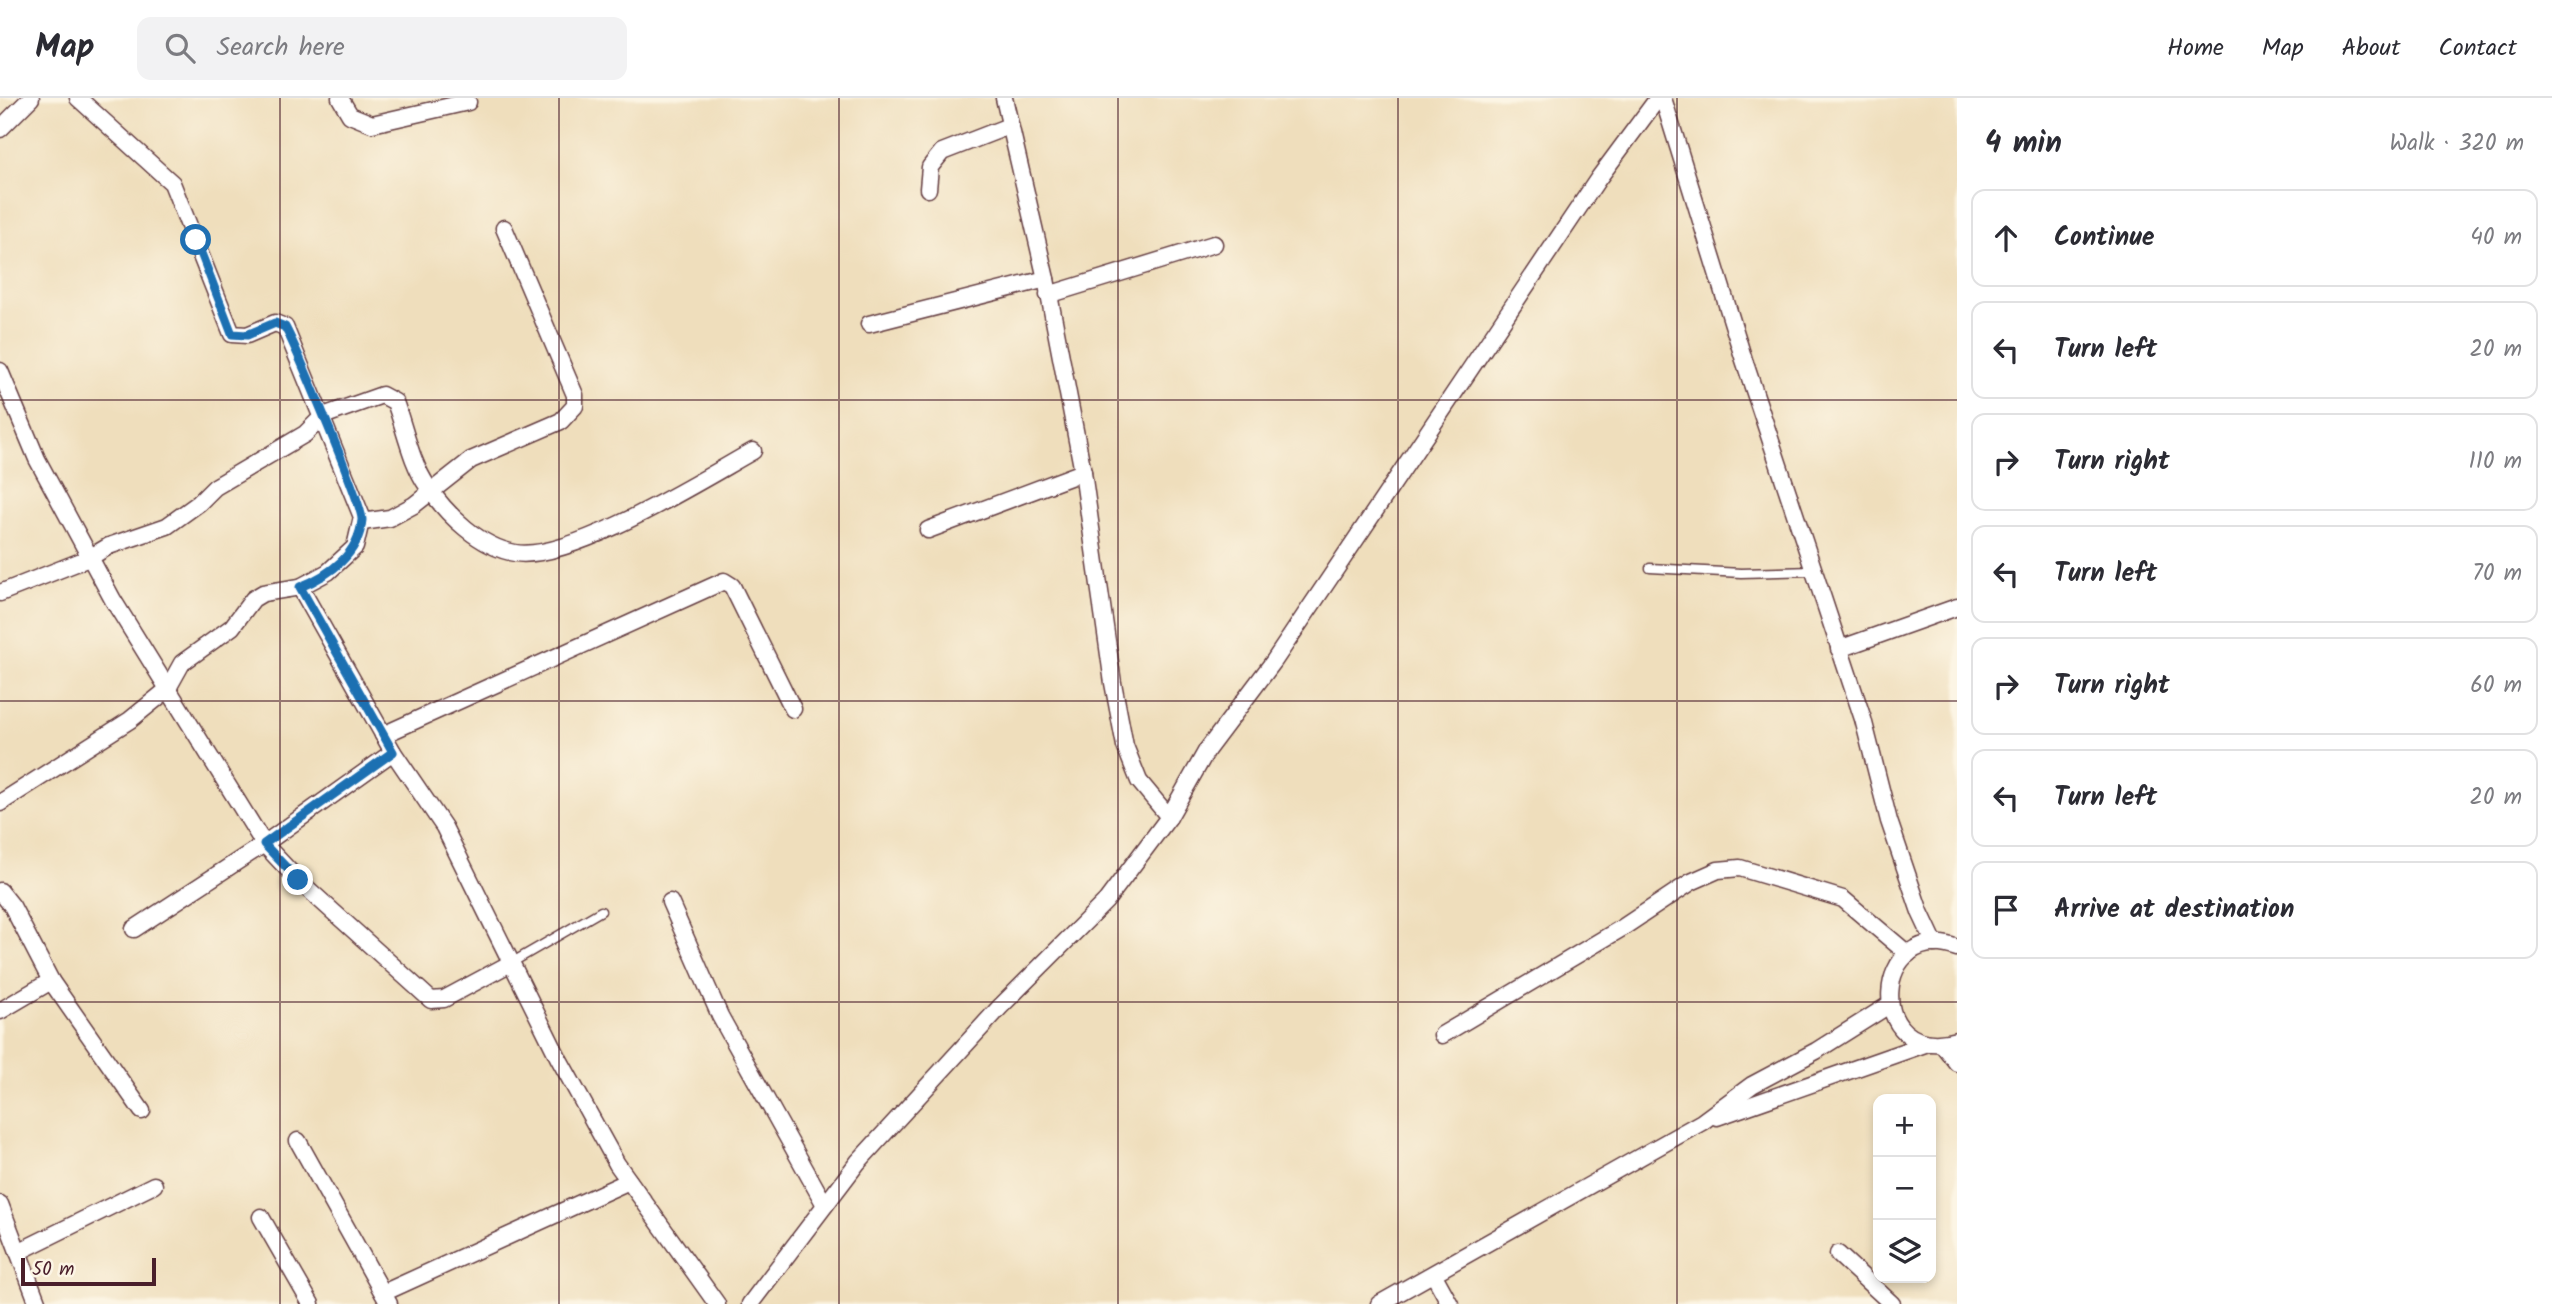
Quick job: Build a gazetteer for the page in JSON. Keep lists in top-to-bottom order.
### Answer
{
  "scale_bar": "50 m",
  "page": {
    "header": "Map",
    "search": "Search here",
    "nav": [
      "Home",
      "Map",
      "About",
      "Contact"
    ],
    "heading": ["4 min", "Walk · 320 m"],
    "list": [
      ["Continue", "40 m"],
      ["Turn left", "20 m"],
      ["Turn right", "110 m"],
      ["Turn left", "70 m"],
      ["Turn right", "60 m"],
      ["Turn left", "20 m"],
      "Arrive at destination"
    ],
    "map_buttons": ["+", "−"],
    "scale": "50 m"
  }
}
